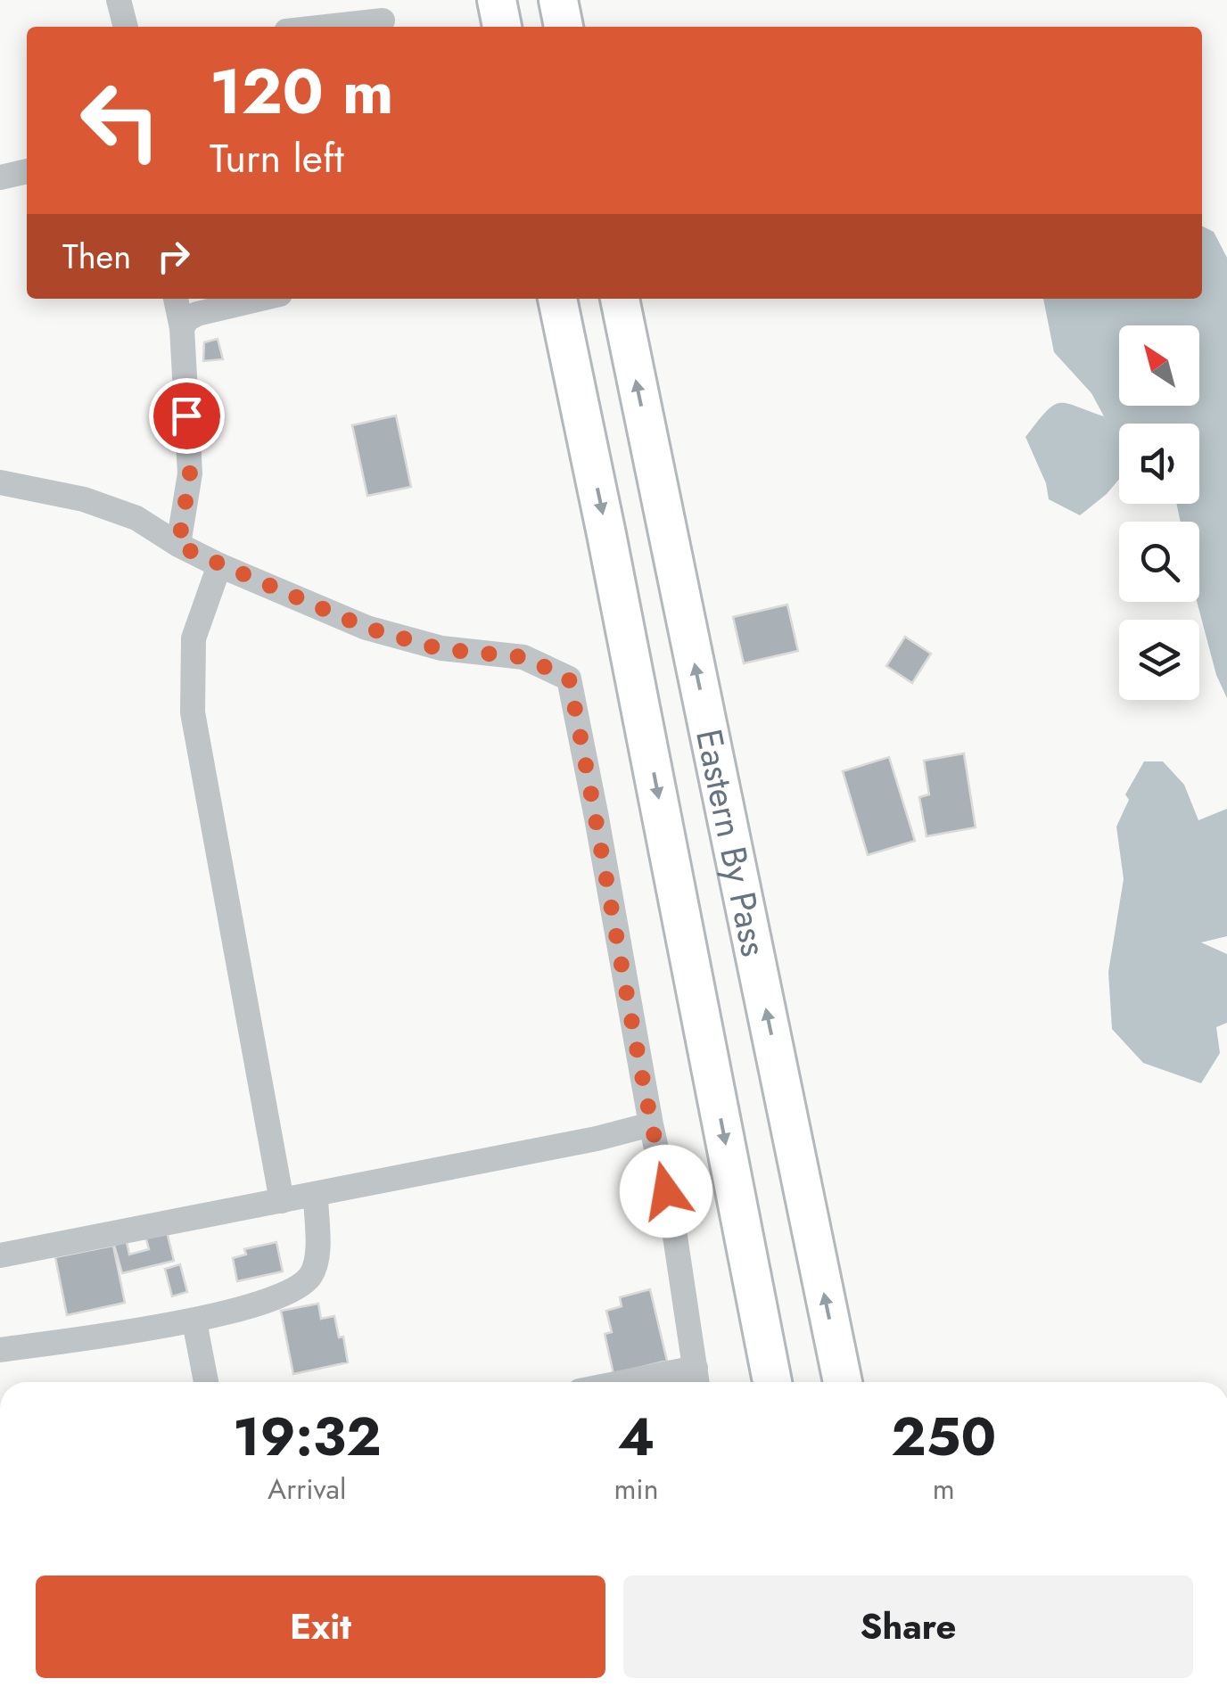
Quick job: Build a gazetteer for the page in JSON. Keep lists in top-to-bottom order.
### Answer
{
  "streets": {
    "main road": ["Eastern By Pass"]
  },
  "north": "top left",
  "page": {
    "turn": ["120 m", "Turn left"],
    "then": "Then",
    "eta": [
      "19:32",
      "Arrival",
      "4",
      "min",
      "250",
      "m"
    ],
    "buttons": ["Exit", "Share"]
  }
}
